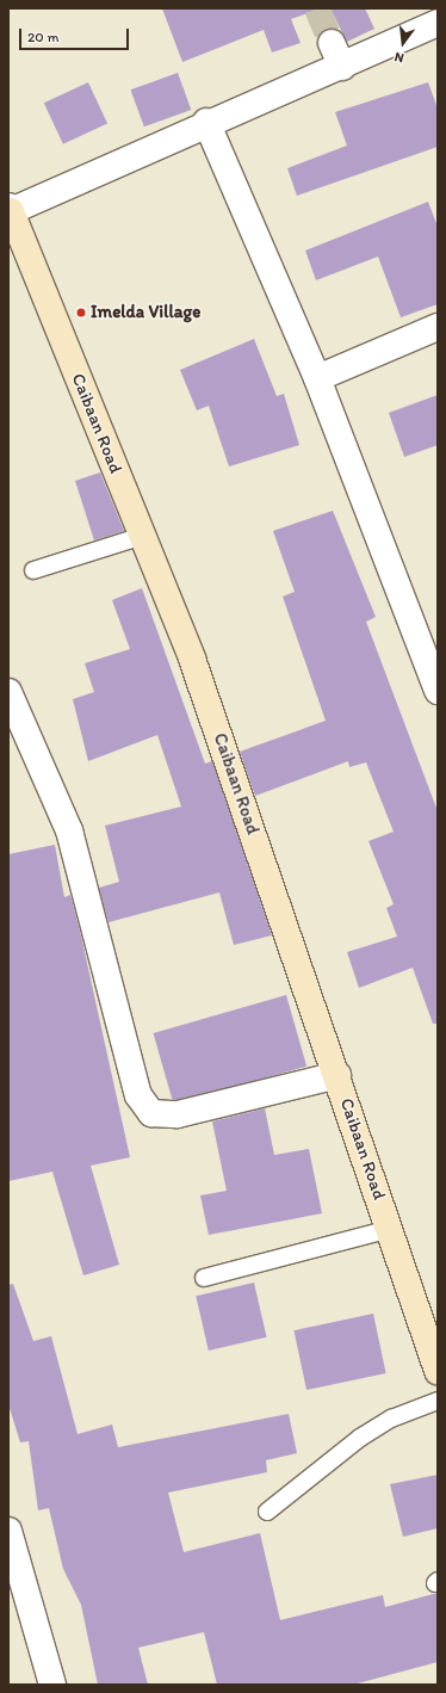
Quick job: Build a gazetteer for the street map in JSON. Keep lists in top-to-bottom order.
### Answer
{
  "streets": {
    "street": ["Caibaan Road"]
  },
  "places": ["Imelda Village"],
  "scale_bar": "20 m",
  "north": "bottom"
}
